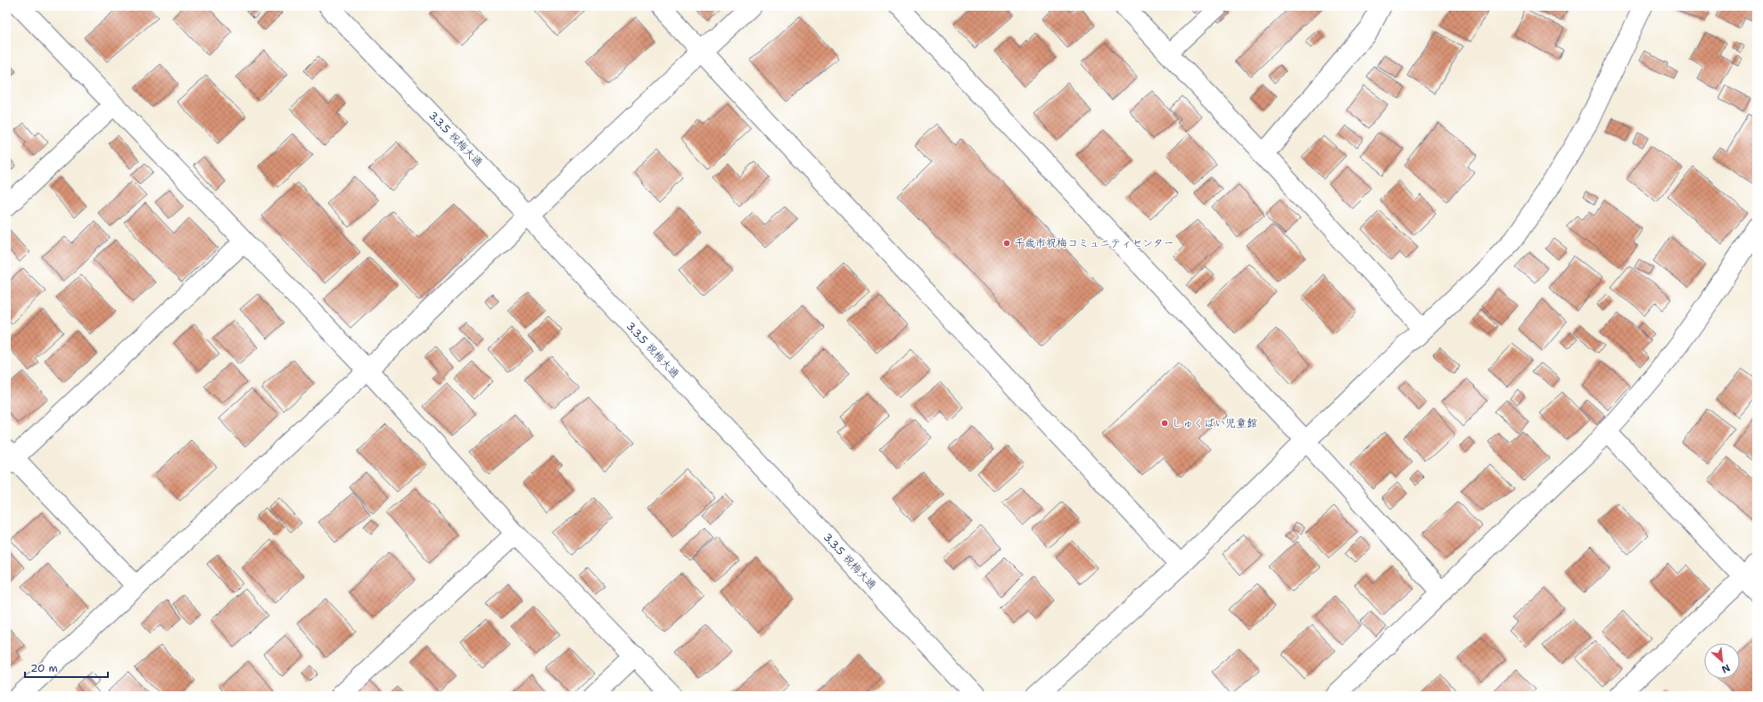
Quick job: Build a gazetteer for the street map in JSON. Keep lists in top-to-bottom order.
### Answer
{
  "streets": {
    "street": ["3.3.5 祝梅大通"]
  },
  "places": ["千歳市祝梅コミュニティセンター", "しゅくばい児童館"],
  "scale_bar": "20 m",
  "north": "bottom right"
}
